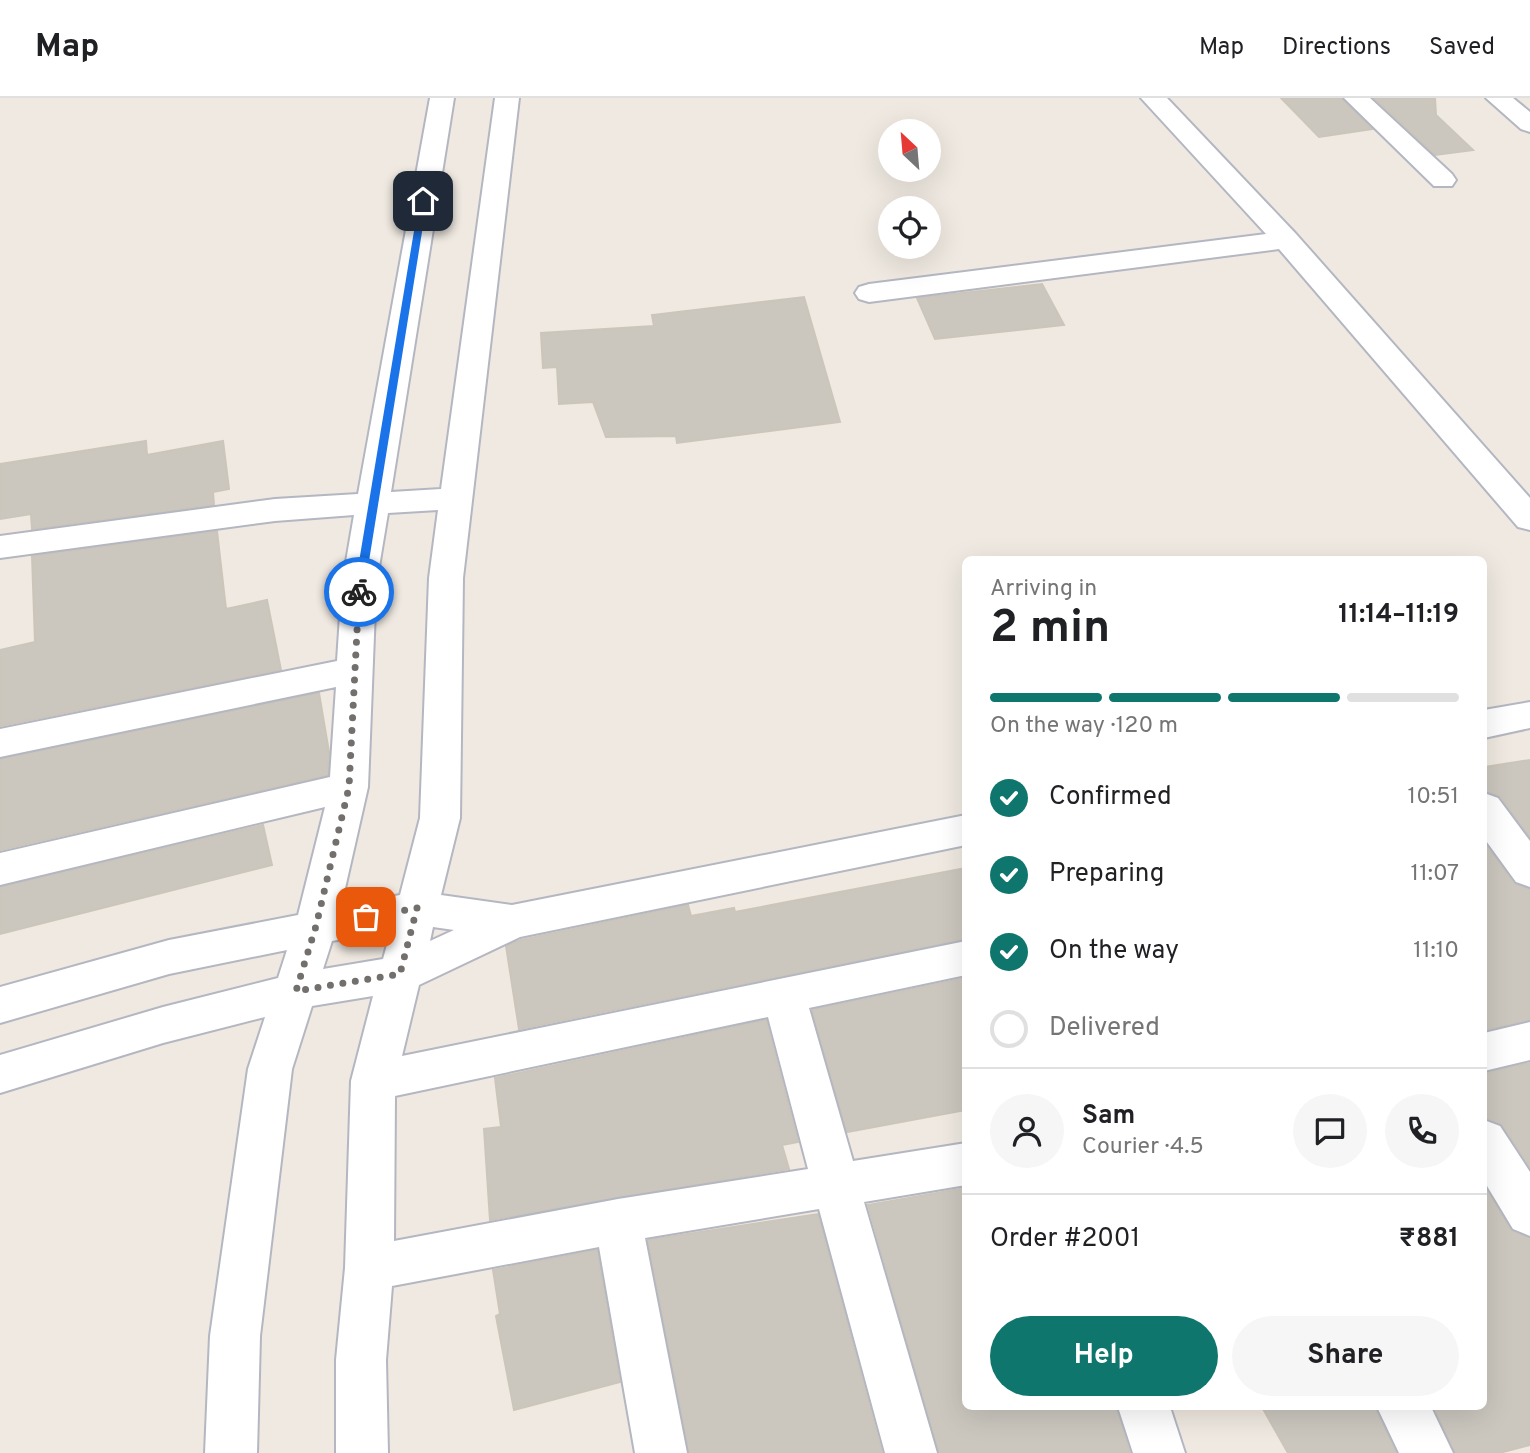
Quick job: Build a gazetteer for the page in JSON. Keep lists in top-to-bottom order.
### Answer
{
  "north": "top left",
  "page": {
    "header": "Map",
    "nav": ["Map", "Directions", "Saved"],
    "heading": ["2 min", "Arriving in", "11:14–11:19"],
    "panel": [
      "Sam",
      "Courier · 4.5",
      "Order #2001",
      "₹881"
    ],
    "bar": "On the way · 120 m",
    "list": [
      ["Confirmed", "10:51"],
      ["Preparing", "11:07"],
      ["On the way", "11:10"],
      "Delivered"
    ],
    "buttons": ["Help", "Share"]
  }
}
